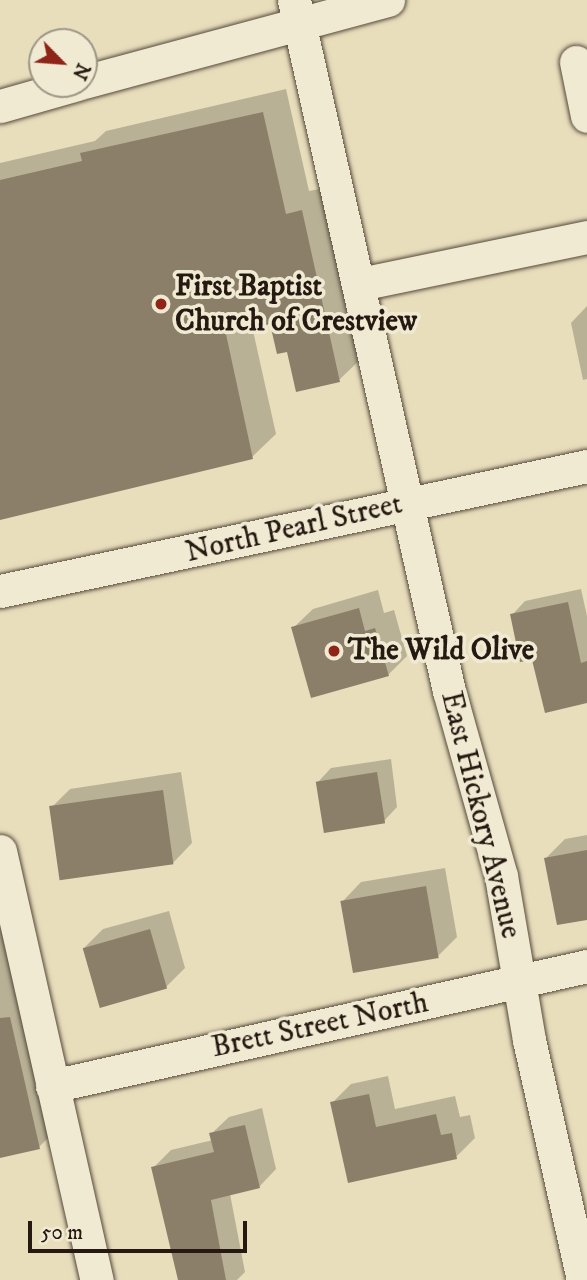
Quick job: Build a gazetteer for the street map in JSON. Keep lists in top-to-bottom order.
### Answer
{
  "streets": {
    "street": ["North Pearl Street", "East Hickory Avenue", "Brett Street North"]
  },
  "crossings": [
    ["North Pearl Street", "East Hickory Avenue"],
    ["East Hickory Avenue", "Brett Street North"]
  ],
  "places": ["First Baptist Church of Crestview", "The Wild Olive"],
  "scale_bar": "50 m",
  "north": "bottom right"
}
